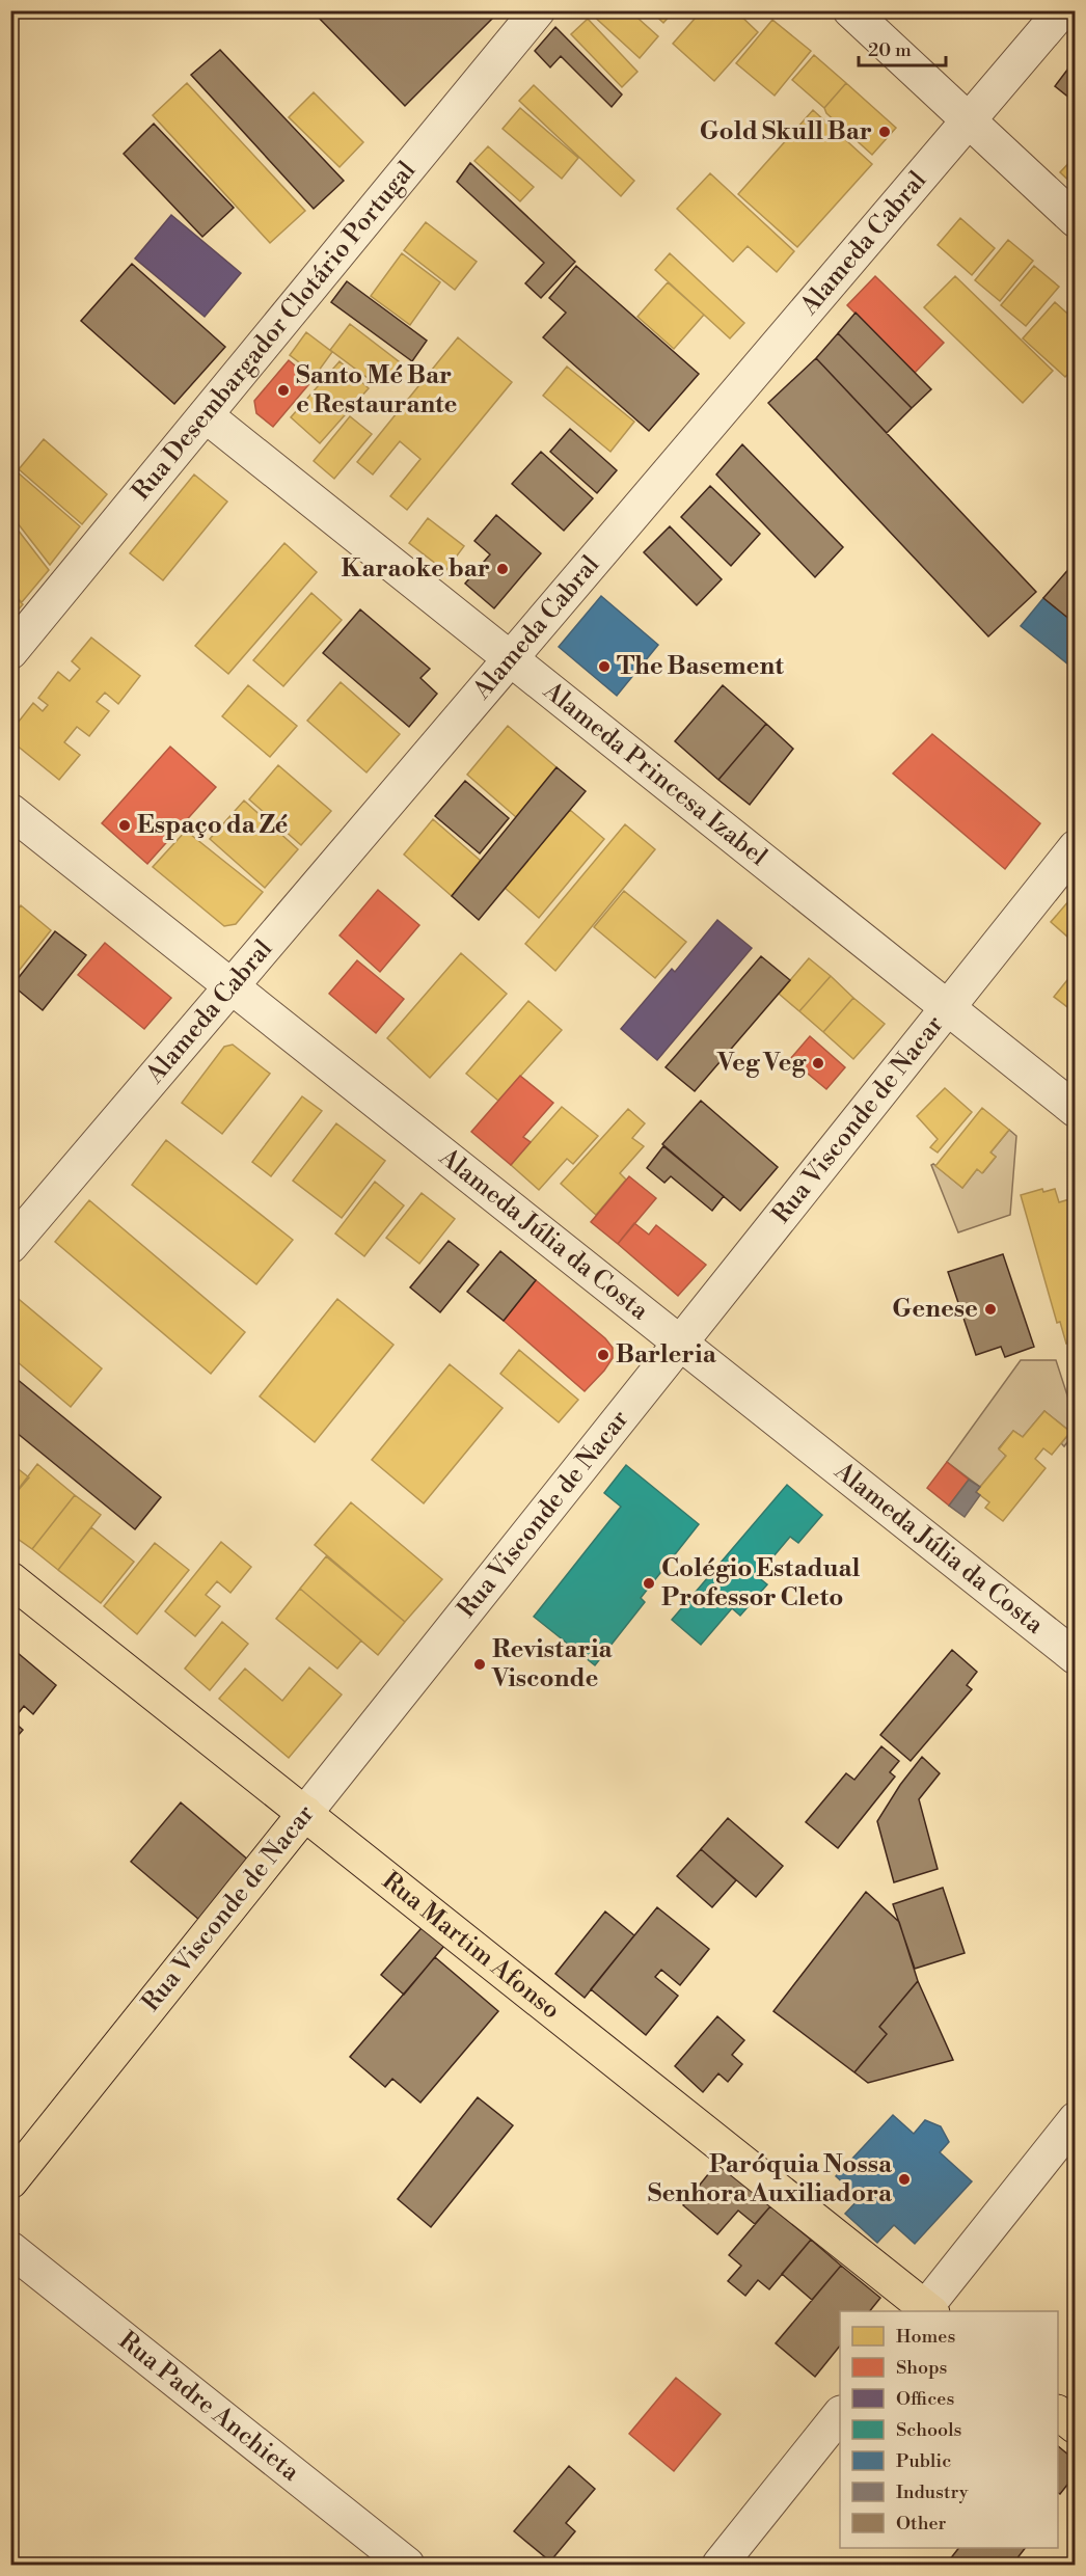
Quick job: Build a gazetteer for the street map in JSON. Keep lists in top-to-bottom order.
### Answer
{
  "streets": {
    "main road": ["Rua Visconde de Nacar", "Rua Martim Afonso"],
    "street": [
      "Alameda Cabral",
      "Rua Desembargador Clotário Portugal",
      "Alameda Princesa Izabel",
      "Alameda Júlia da Costa",
      "Rua Padre Anchieta"
    ]
  },
  "crossings": [
    ["Alameda Cabral", "Alameda Princesa Izabel"],
    ["Alameda Cabral", "Alameda Júlia da Costa"],
    ["Rua Desembargador Clotário Portugal", "Alameda Princesa Izabel"],
    ["Alameda Princesa Izabel", "Rua Visconde de Nacar"],
    ["Rua Visconde de Nacar", "Alameda Júlia da Costa"],
    ["Rua Visconde de Nacar", "Rua Martim Afonso"]
  ],
  "places": [
    "Gold Skull Bar",
    "Santo Mé Bar e Restaurante",
    "Karaoke bar",
    "The Basement",
    "Espaço da Zé",
    "Veg Veg",
    "Genese",
    "Barleria",
    "Colégio Estadual Professor Cleto",
    "Revistaria Visconde",
    "Paróquia Nossa Senhora Auxiliadora"
  ],
  "legend": [
    "Homes",
    "Shops",
    "Offices",
    "Schools",
    "Public",
    "Industry",
    "Other"
  ],
  "scale_bar": "20 m"
}
